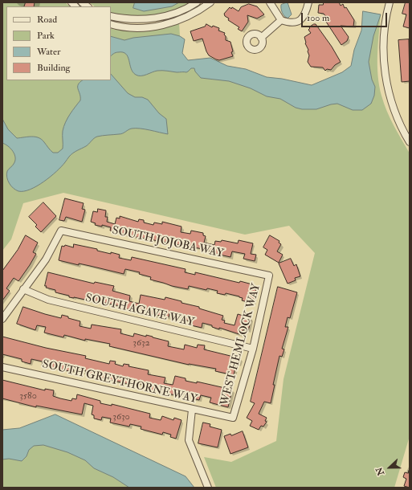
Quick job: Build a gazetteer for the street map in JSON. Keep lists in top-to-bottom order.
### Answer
{
  "streets": {
    "street": [
      "SOUTH JOJOBA WAY",
      "SOUTH AGAVE WAY",
      "WEST HEMLOCK WAY",
      "SOUTH GREYTHORNE WAY"
    ]
  },
  "crossings": [
    ["SOUTH JOJOBA WAY", "SOUTH AGAVE WAY"],
    ["SOUTH JOJOBA WAY", "WEST HEMLOCK WAY"],
    ["SOUTH AGAVE WAY", "WEST HEMLOCK WAY"],
    ["WEST HEMLOCK WAY", "SOUTH GREYTHORNE WAY"]
  ],
  "house_numbers": ["3632", "3580", "3630"],
  "legend": [
    "Road",
    "Park",
    "Water",
    "Building"
  ],
  "scale_bar": "100 m",
  "north": "left"
}
